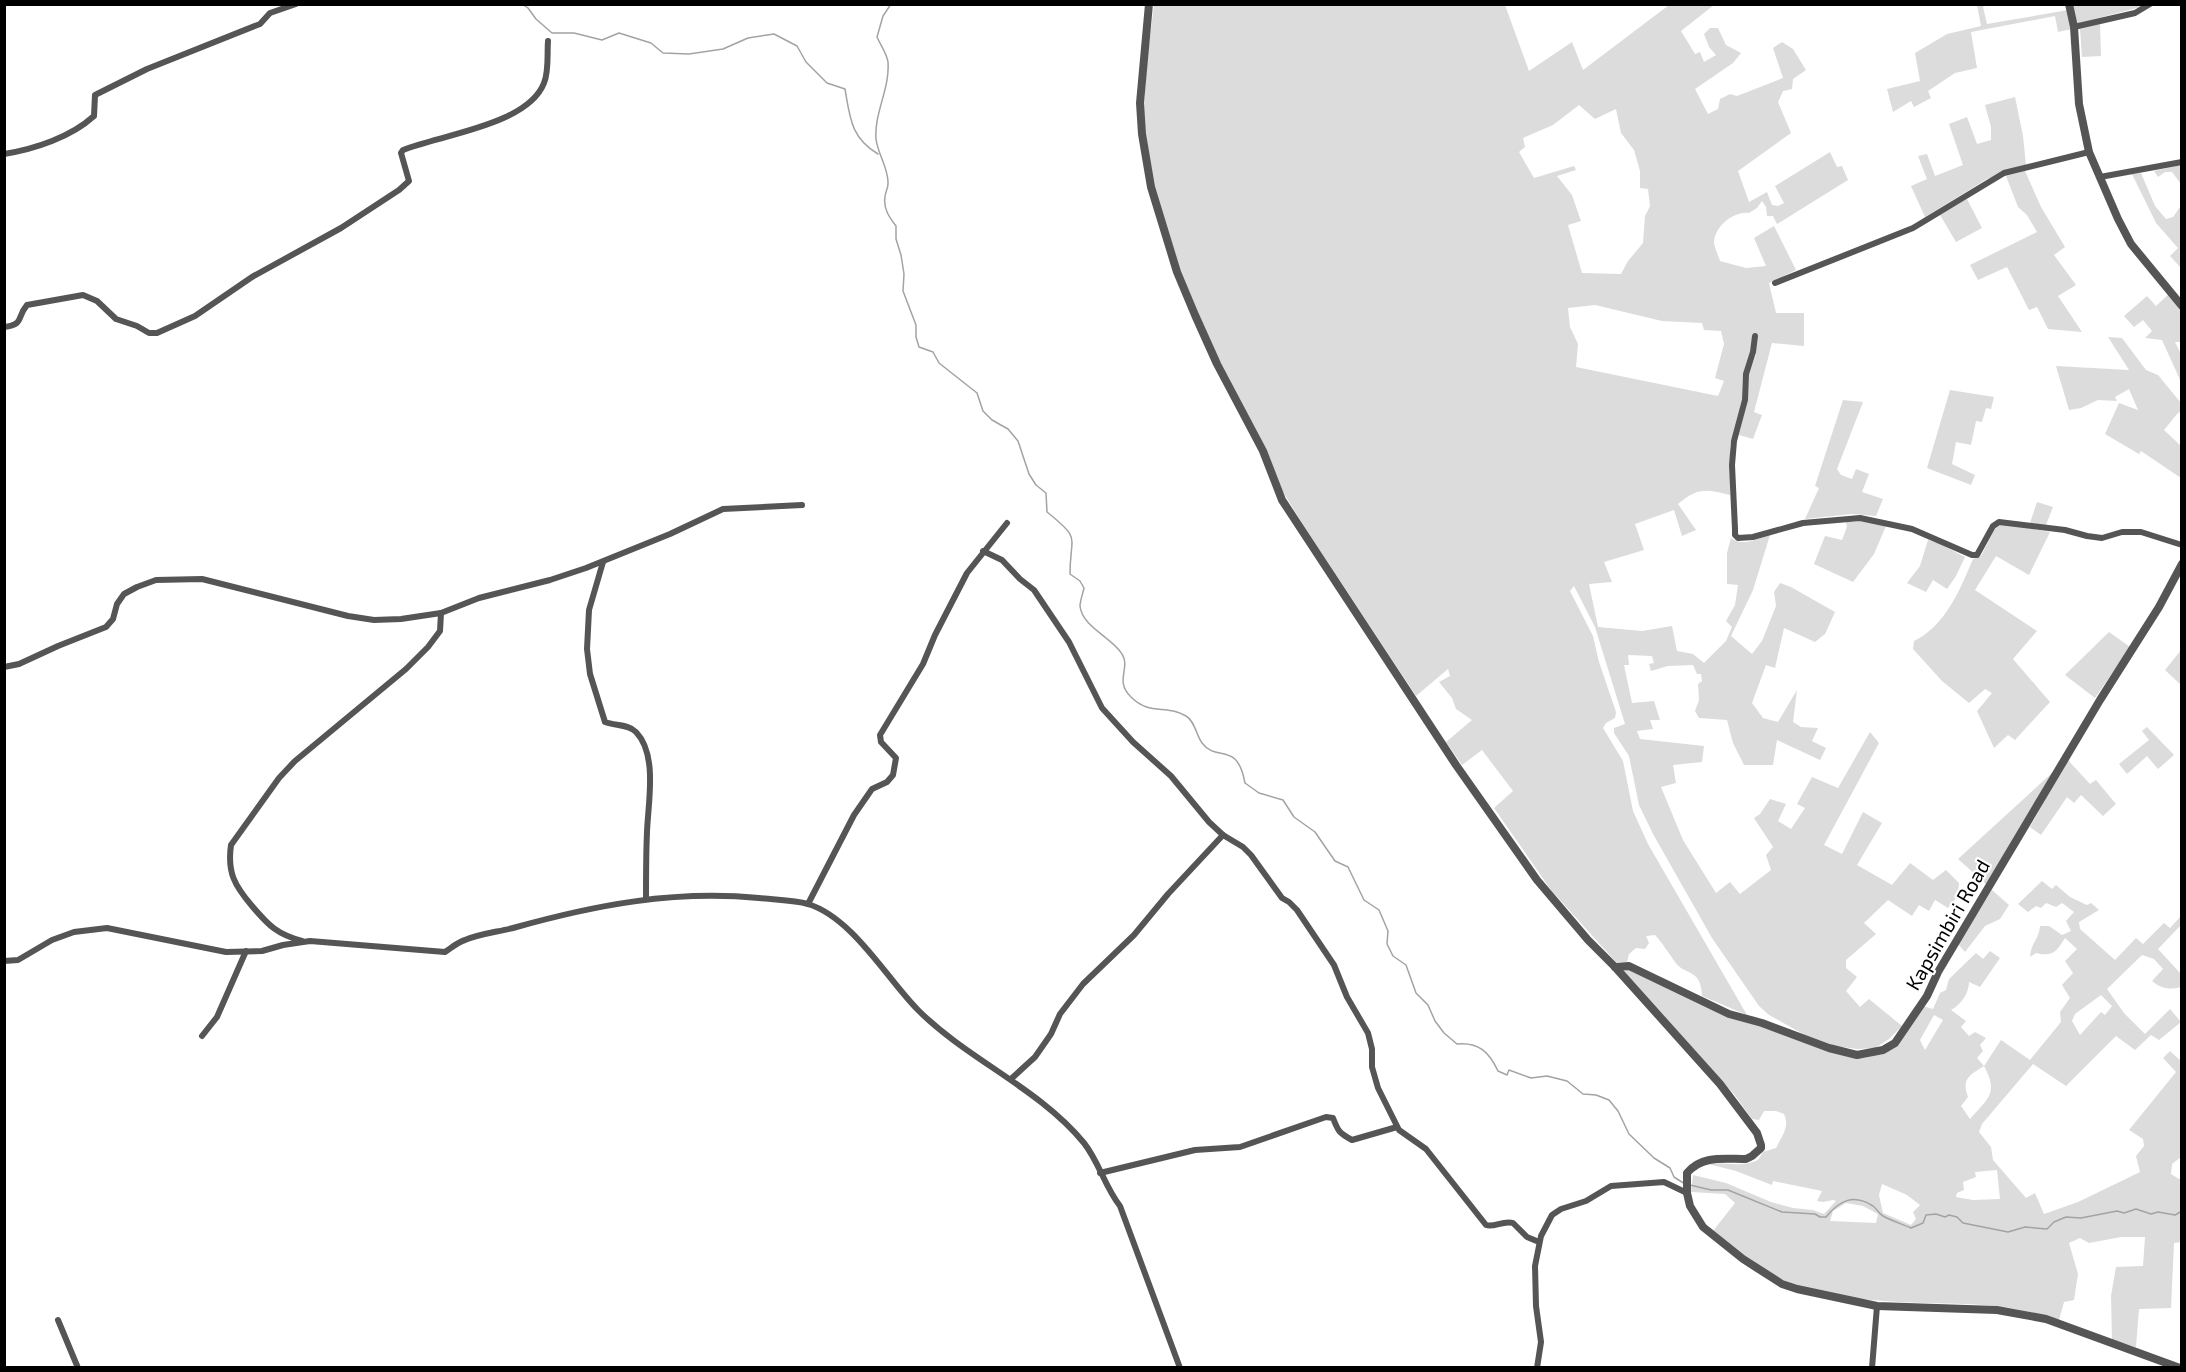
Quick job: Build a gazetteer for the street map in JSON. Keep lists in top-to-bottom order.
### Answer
{
  "streets": {
    "street": ["Kapsimbiri Road"]
  }
}
